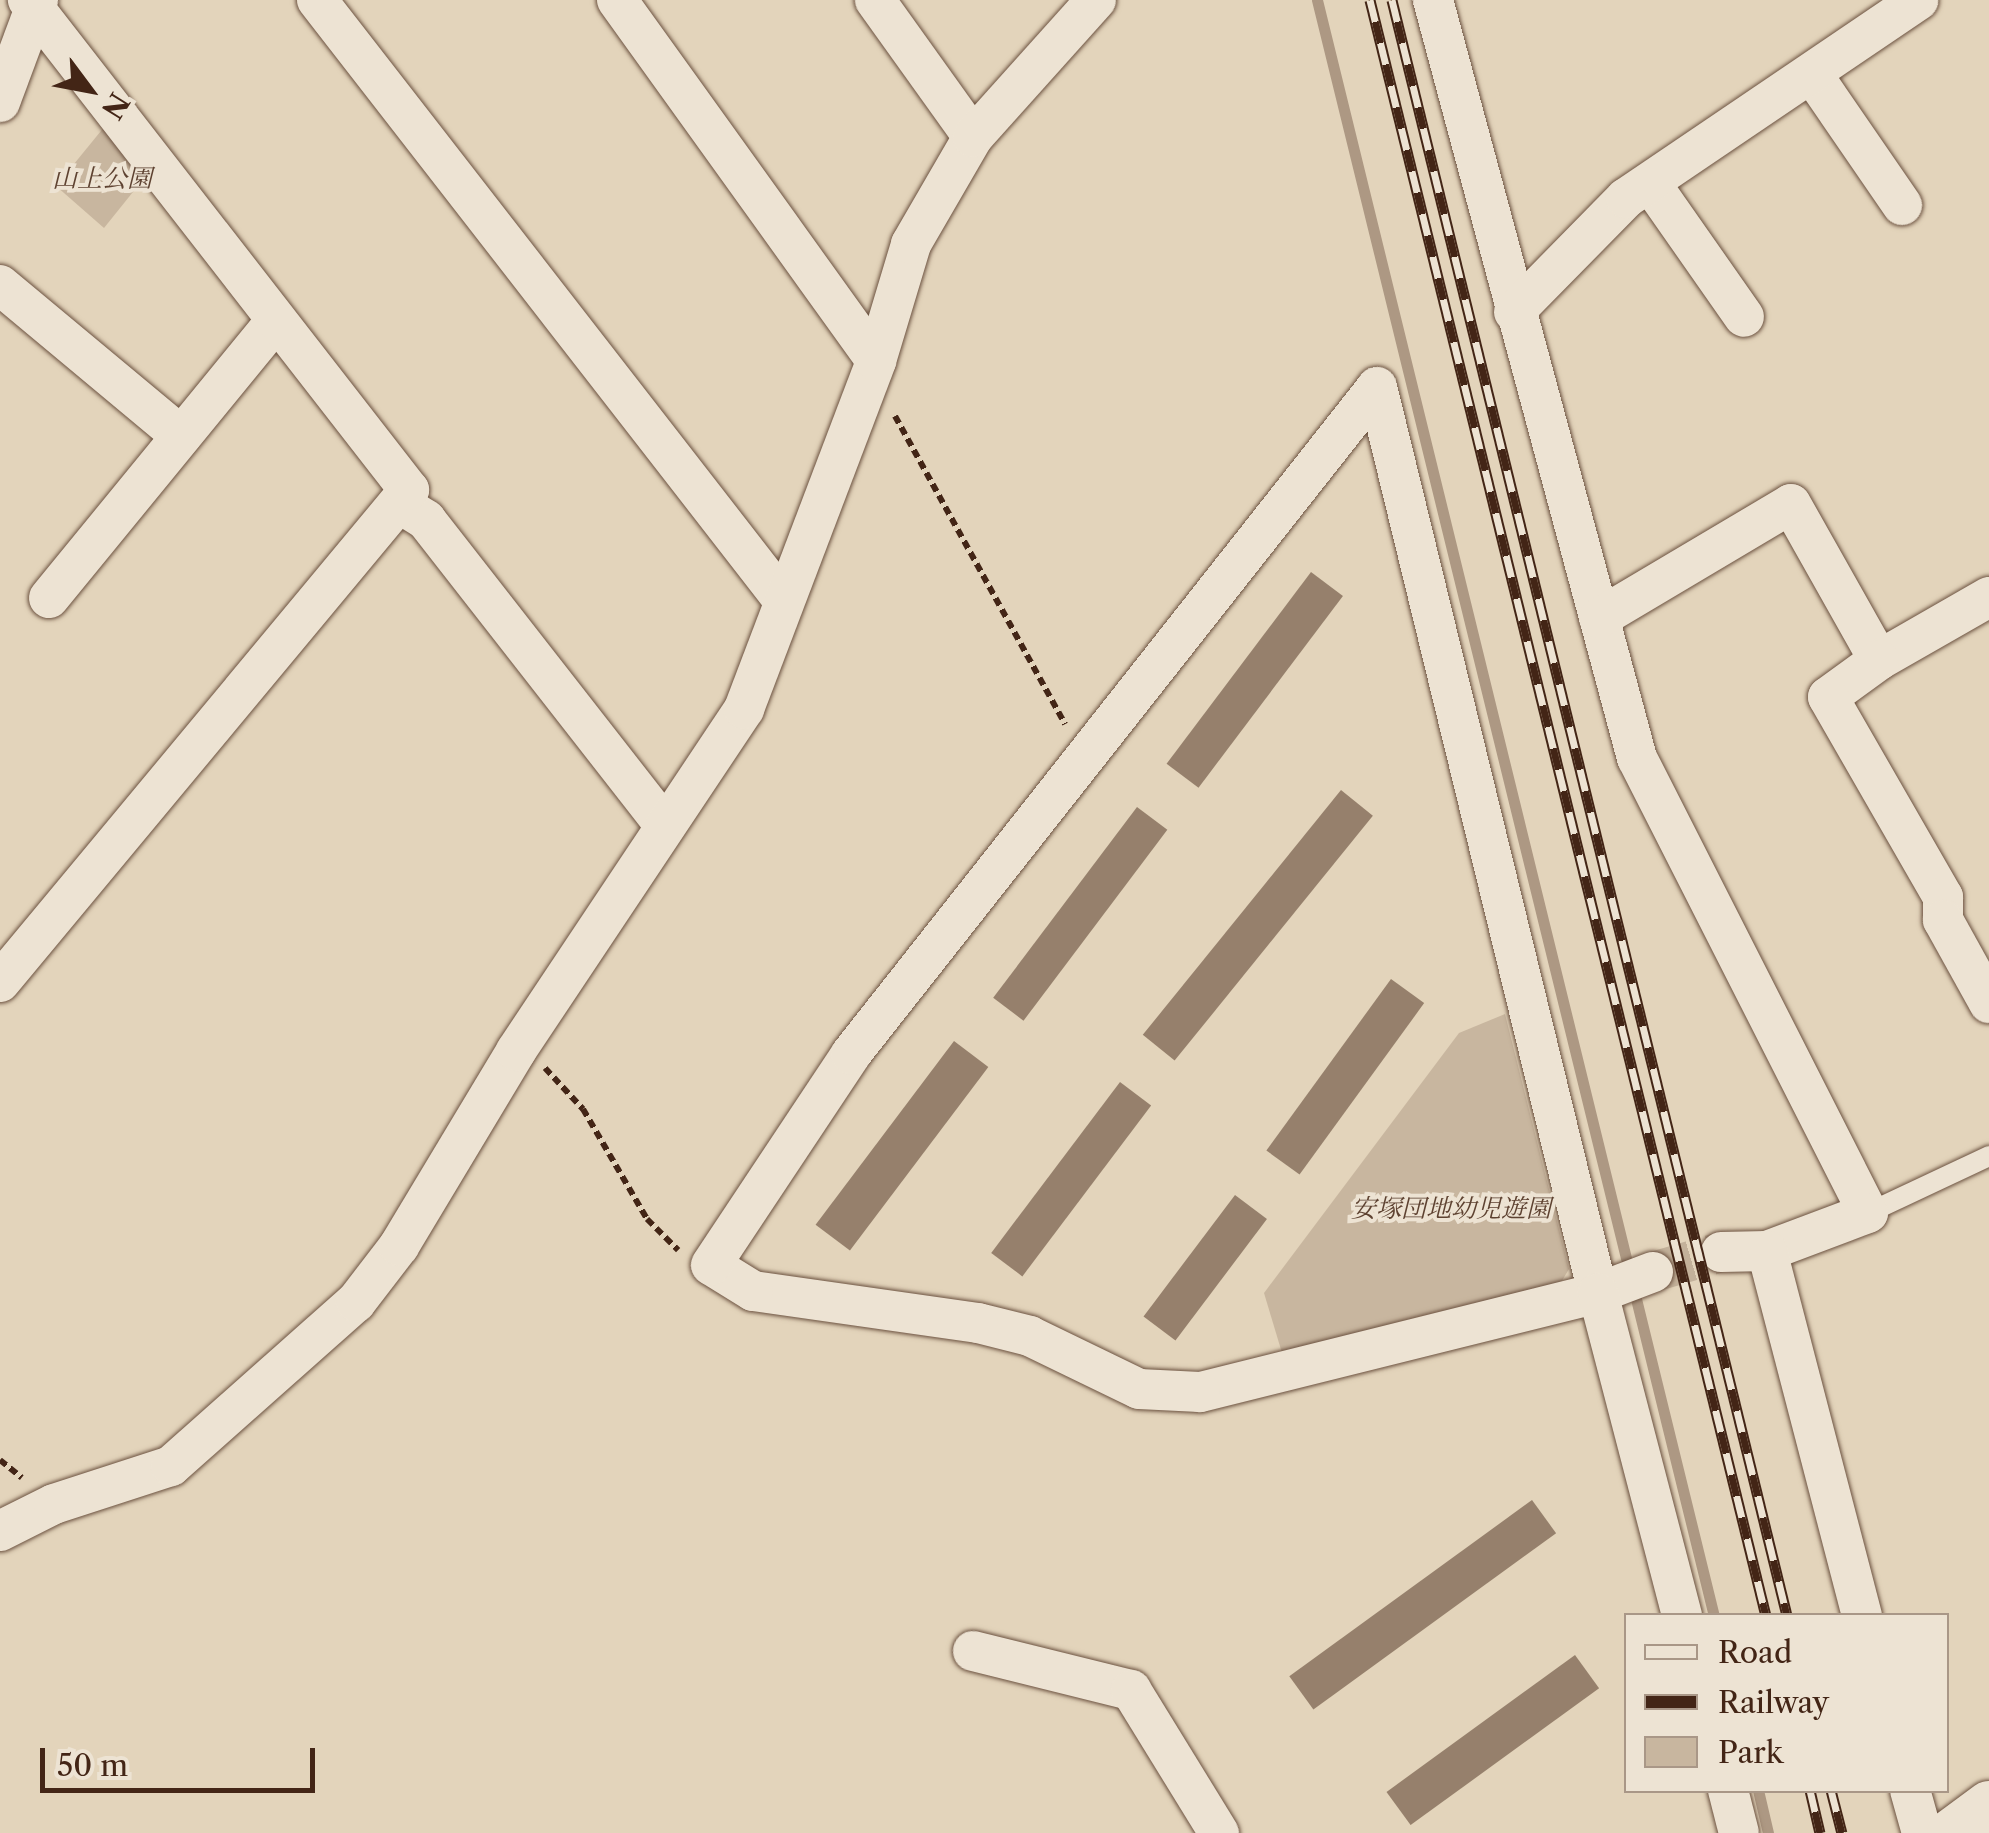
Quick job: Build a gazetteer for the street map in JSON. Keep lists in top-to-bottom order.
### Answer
{
  "parks": ["山上公園", "安塚団地幼児遊園"],
  "legend": ["Road", "Railway", "Park"],
  "scale_bar": "50 m",
  "north": "bottom right"
}
